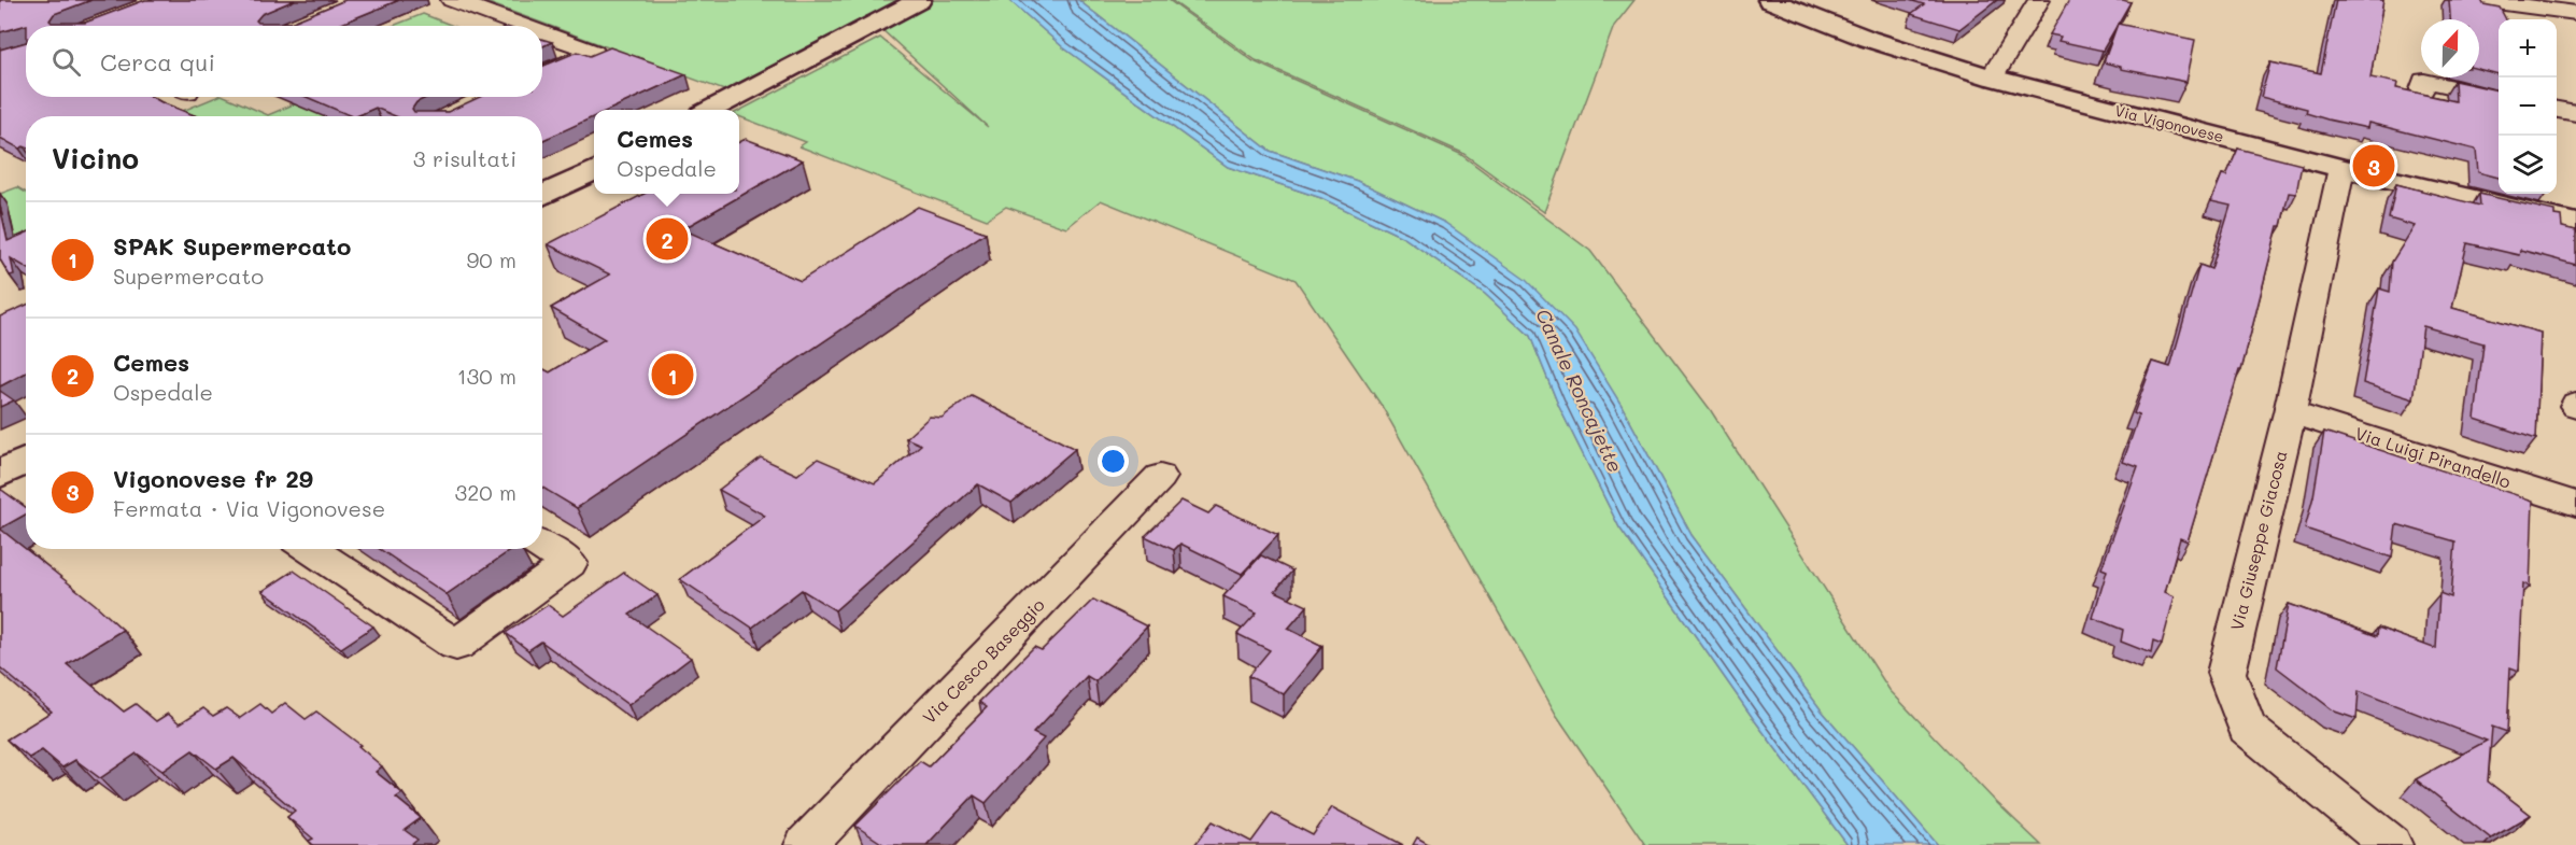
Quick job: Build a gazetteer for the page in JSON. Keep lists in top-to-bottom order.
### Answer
{
  "streets": {
    "main road": ["Via Vigonovese"],
    "street": ["Via Luigi Pirandello", "Via Giuseppe Giacosa", "Via Cesco Baseggio"]
  },
  "crossings": [
    ["Via Vigonovese", "Via Giuseppe Giacosa"],
    ["Via Luigi Pirandello", "Via Giuseppe Giacosa"]
  ],
  "water": ["Canale Roncajette"],
  "north": "top",
  "page": {
    "map_buttons": ["+", "−"],
    "search": "Cerca qui",
    "popup": ["Cemes", "Ospedale"],
    "heading": ["Vicino", "3 risultati"],
    "pins": ["3", "2", "1"],
    "list": [
      {
        "mark": "1",
        "name": "SPAK Supermercato",
        "note": "Supermercato",
        "value": "90 m"
      },
      {
        "mark": "2",
        "name": "Cemes",
        "note": "Ospedale",
        "value": "130 m"
      },
      {
        "mark": "3",
        "name": "Vigonovese fr 29",
        "note": "Fermata · Via Vigonovese",
        "value": "320 m"
      }
    ]
  }
}
